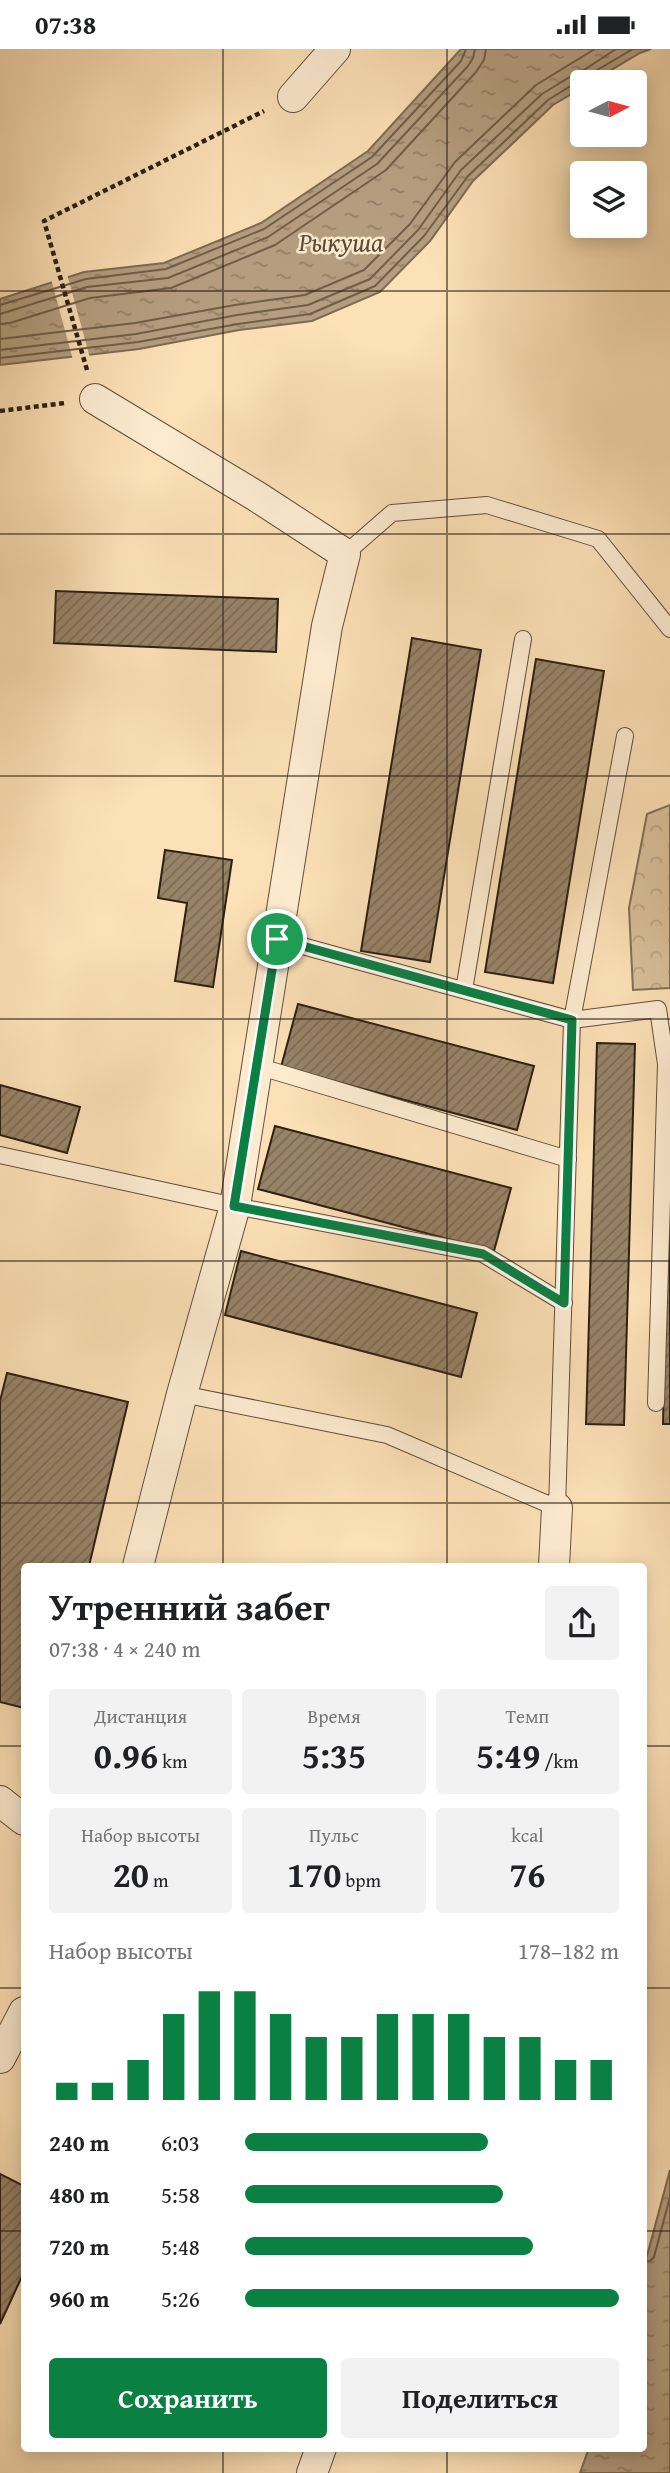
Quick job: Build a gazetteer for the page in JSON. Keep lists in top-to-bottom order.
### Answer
{
  "water": ["Рыкуша"],
  "north": "right",
  "page": {
    "status": "07:38",
    "heading": ["Утренний забег", "07:38 · 4 × 240 m"],
    "stats": [
      ["Дистанция", "0.96 km"],
      ["Время", "5:35"],
      ["Темп", "5:49 /km"],
      ["Набор высоты", "20 m"],
      ["Пульс", "170 bpm"],
      ["kcal", "76"]
    ],
    "chart": ["Набор высоты", "178–182 m"],
    "list": [
      {
        "name": "240 m",
        "note": "6:03"
      },
      {
        "name": "480 m",
        "note": "5:58"
      },
      {
        "name": "720 m",
        "note": "5:48"
      },
      {
        "name": "960 m",
        "note": "5:26"
      }
    ],
    "buttons": ["Сохранить", "Поделиться"]
  }
}
